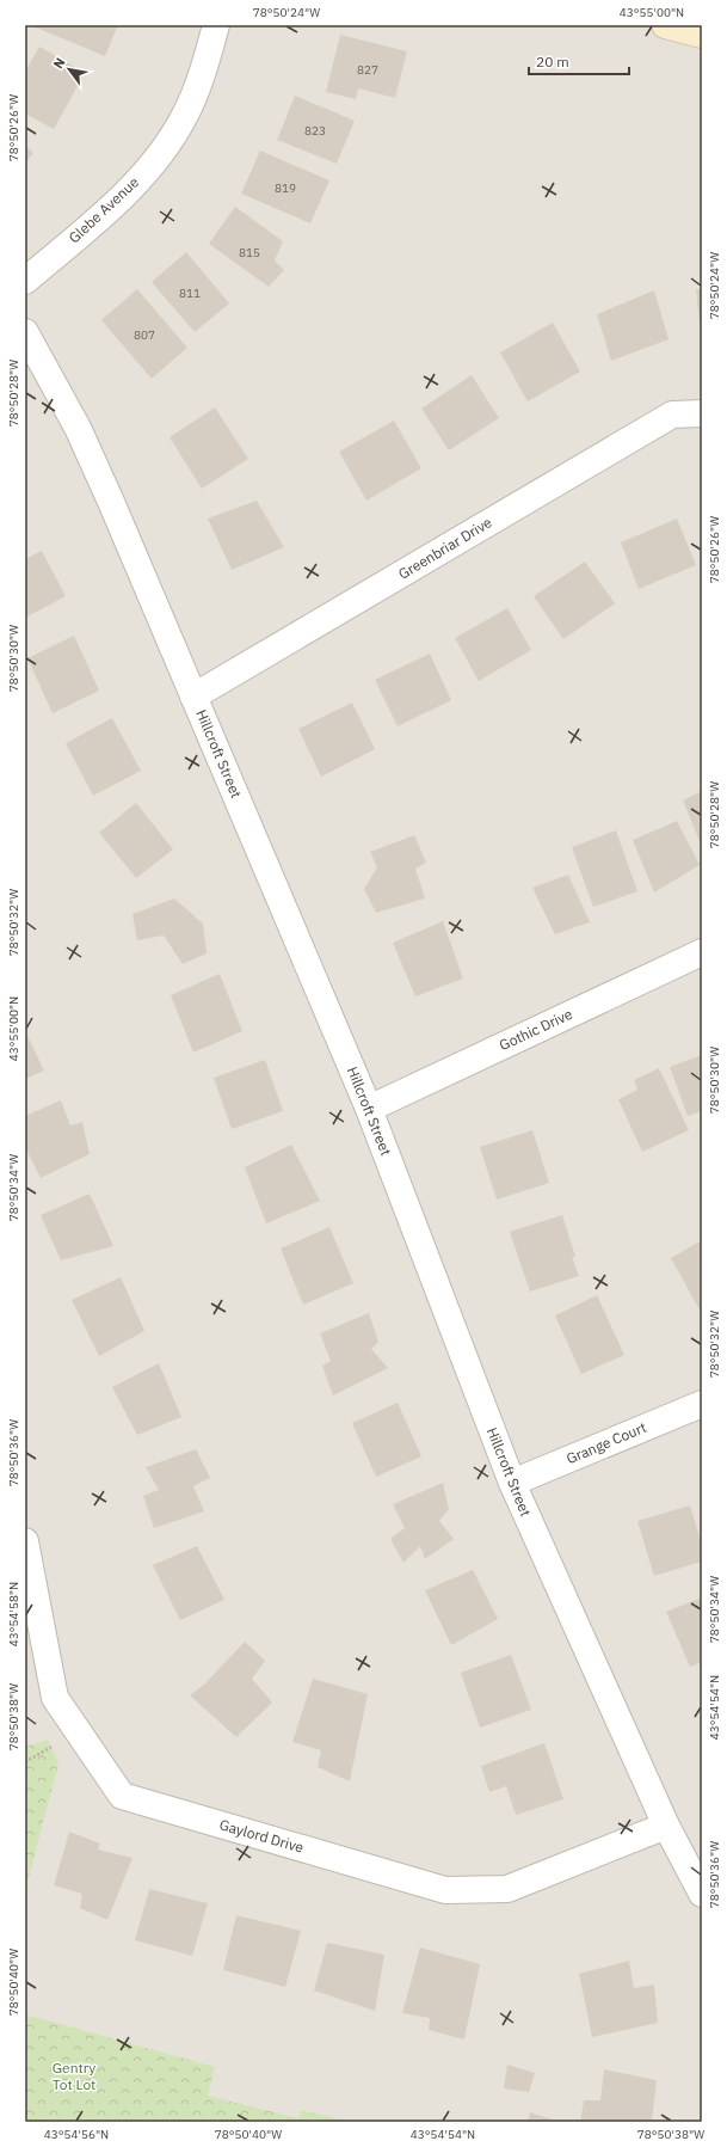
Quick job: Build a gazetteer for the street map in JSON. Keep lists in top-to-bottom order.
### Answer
{
  "streets": {
    "street": [
      "Glebe Avenue",
      "Greenbriar Drive",
      "Hillcroft Street",
      "Gothic Drive",
      "Grange Court",
      "Gaylord Drive"
    ]
  },
  "crossings": [
    ["Greenbriar Drive", "Hillcroft Street"],
    ["Hillcroft Street", "Gothic Drive"],
    ["Hillcroft Street", "Grange Court"],
    ["Hillcroft Street", "Gaylord Drive"]
  ],
  "parks": ["Gentry Tot Lot"],
  "house_numbers": [
    "827",
    "823",
    "819",
    "815",
    "811",
    "807"
  ],
  "scale_bar": "20 m",
  "north": "top left",
  "coordinates": [
    "78°50'24\"W",
    "43°55'00\"N",
    "78°50'26\"W",
    "78°50'28\"W",
    "78°50'30\"W",
    "78°50'32\"W",
    "78°50'34\"W",
    "78°50'36\"W",
    "43°54'58\"N",
    "43°54'54\"N",
    "78°50'38\"W",
    "78°50'40\"W",
    "43°54'56\"N"
  ]
}
